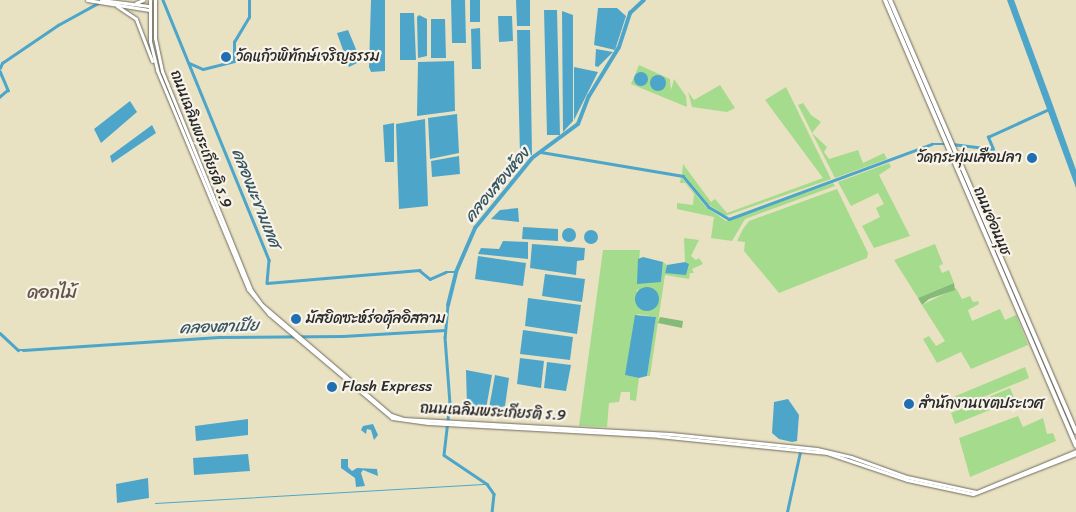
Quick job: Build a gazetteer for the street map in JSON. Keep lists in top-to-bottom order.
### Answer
{
  "streets": {
    "main road": ["ถนนเฉลิมพระเกียรติ ร.9", "ถนนอ่อนนุช"]
  },
  "districts": ["ดอกไม้"],
  "water": ["คลองสองห้อง", "คลองมะขามเทศ", "คลองตาเปีย"],
  "places": [
    "วัดแก้วพิทักษ์เจริญธรรม",
    "วัดกระทุ่มเสือปลา",
    "มัสยิดซะห์ร่อตุ้ลอิสลาม",
    "Flash Express",
    "สำนักงานเขตประเวศ"
  ]
}
